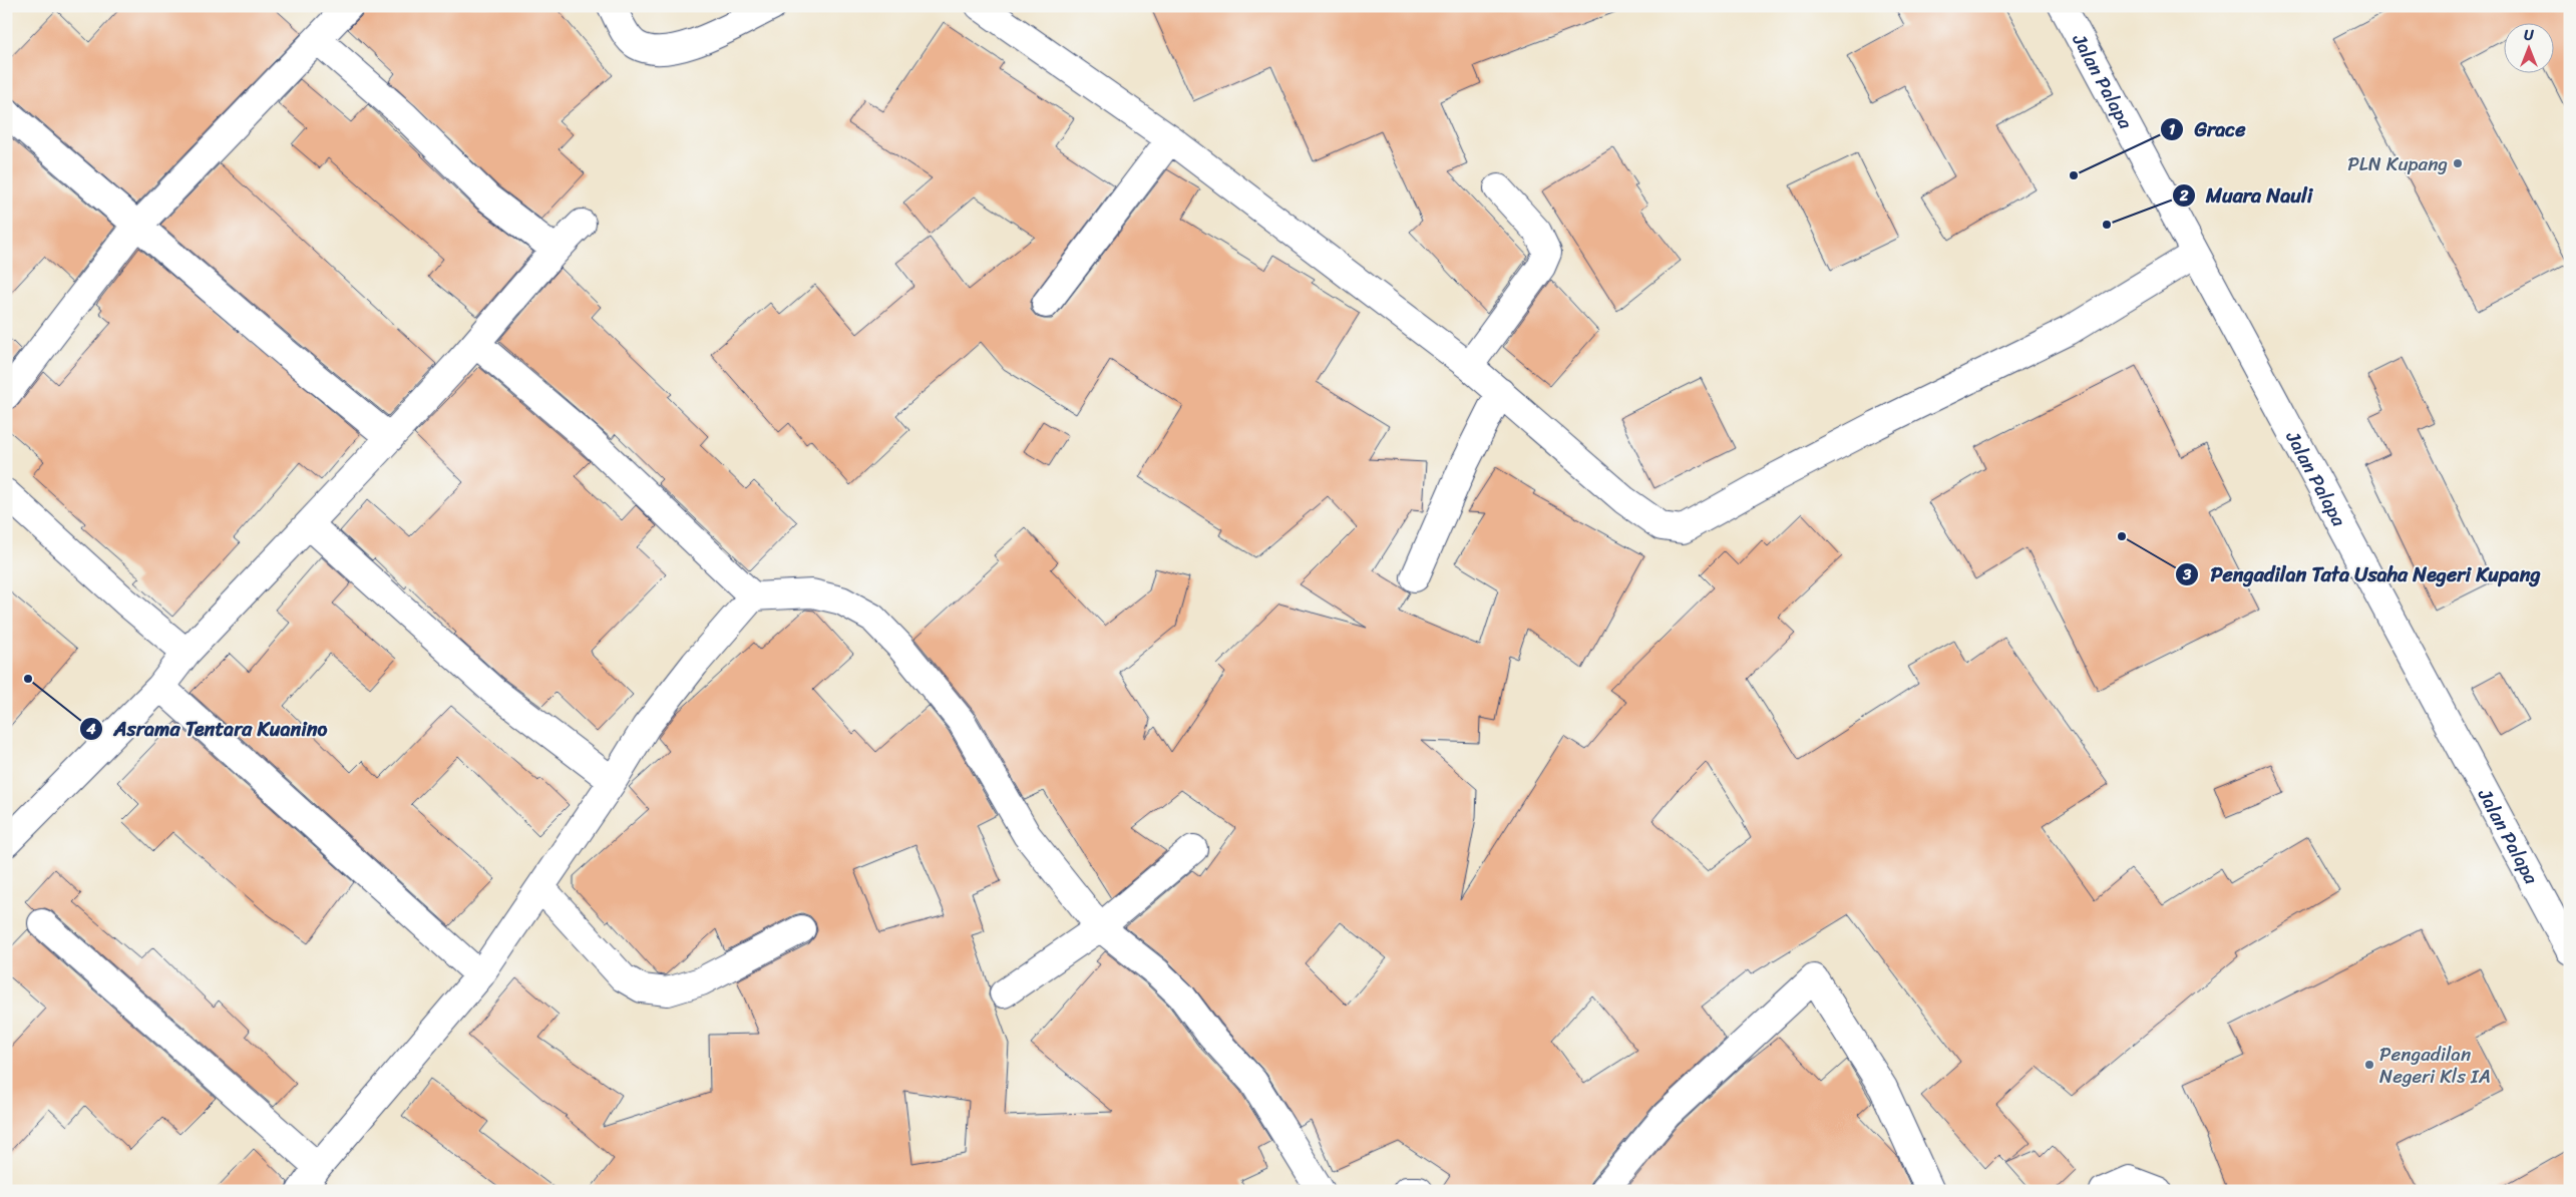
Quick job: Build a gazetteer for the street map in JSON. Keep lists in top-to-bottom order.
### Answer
{
  "streets": {
    "street": ["Jalan Palapa"]
  },
  "places": [
    "PLN Kupang",
    "Grace",
    "Muara Nauli",
    "Pengadilan Tata Usaha Negeri Kupang",
    "Asrama Tentara Kuanino",
    "Pengadilan Negeri Kls IA"
  ],
  "north": "top"
}
